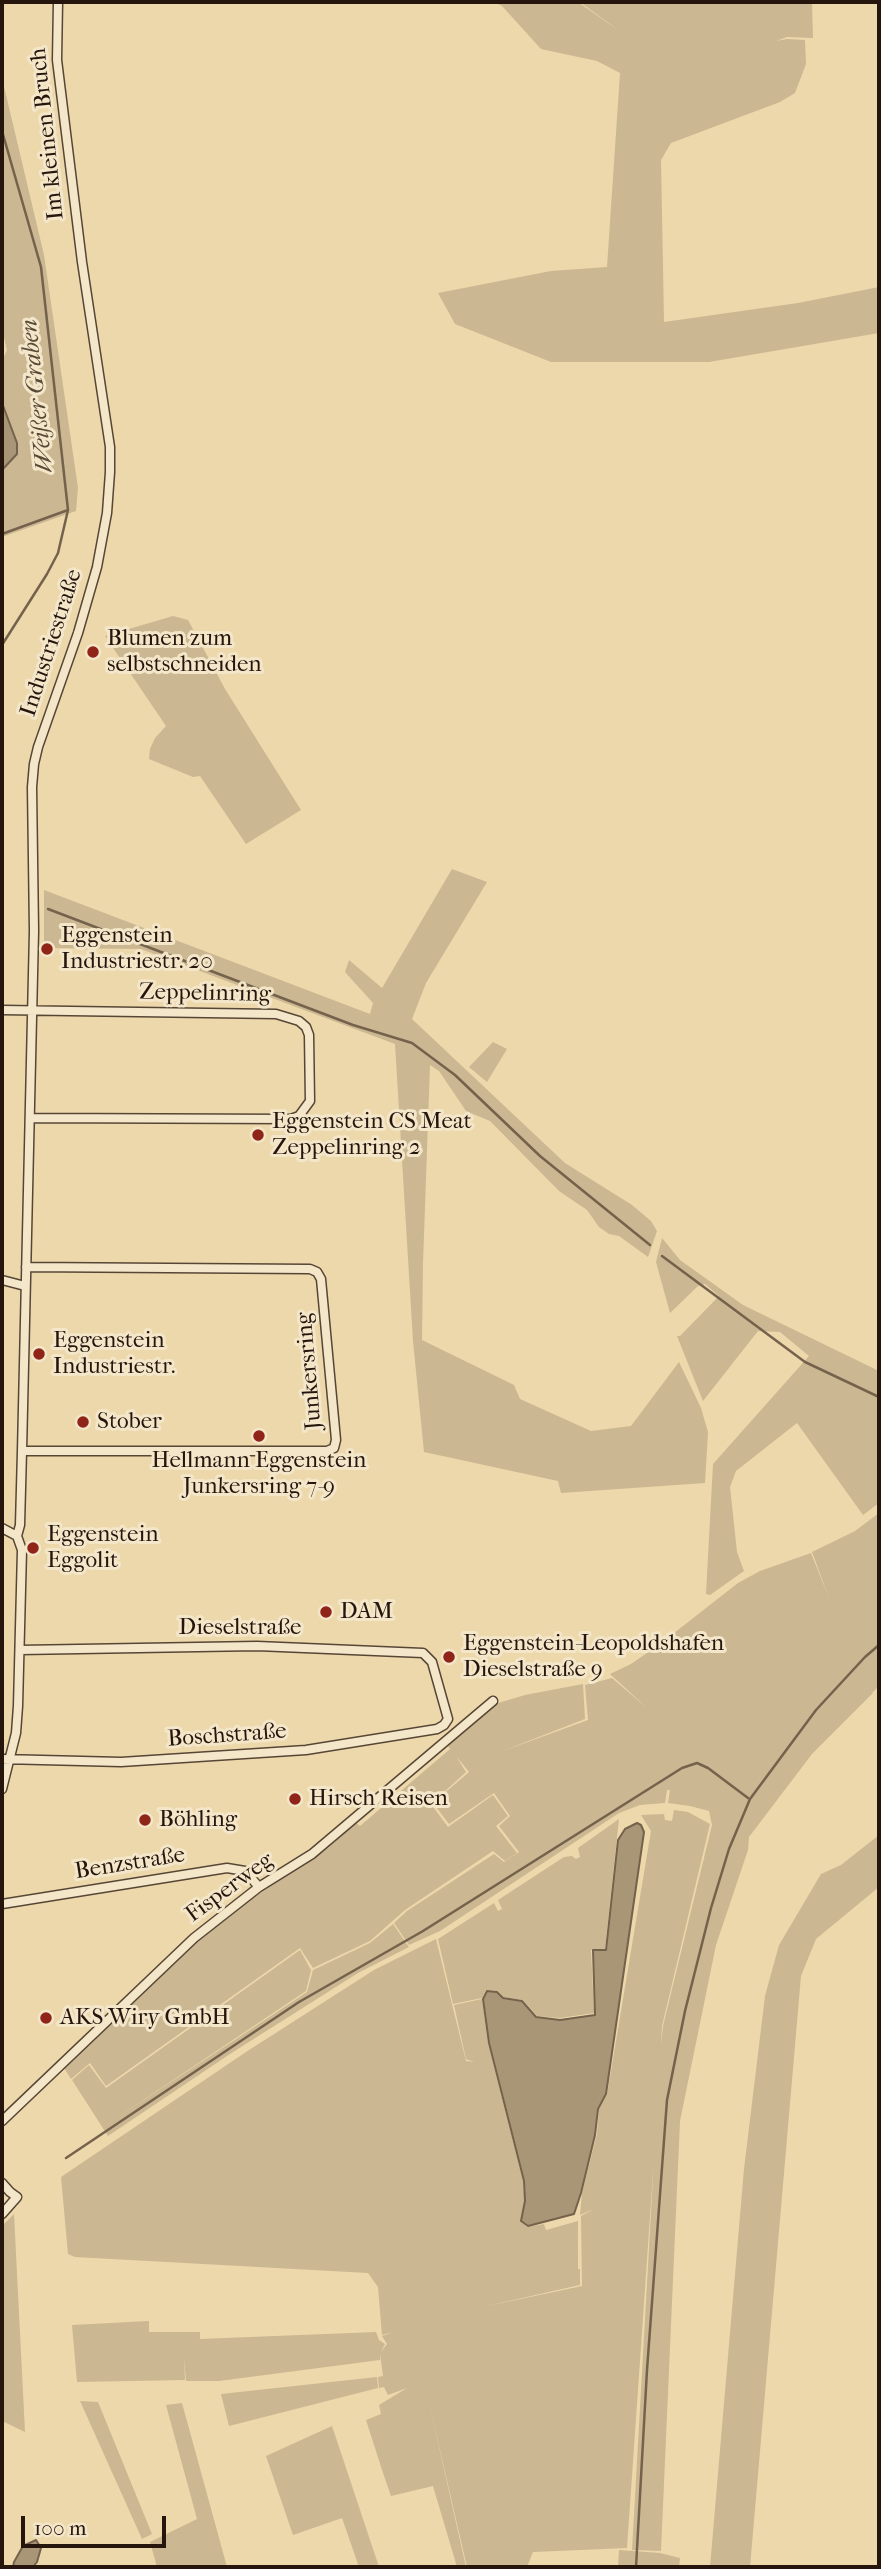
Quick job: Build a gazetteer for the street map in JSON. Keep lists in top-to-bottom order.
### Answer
{
  "streets": {
    "street": [
      "Im kleinen Bruch",
      "Industriestraße",
      "Zeppelinring",
      "Junkersring",
      "Dieselstraße",
      "Boschstraße",
      "Benzstraße",
      "Fisperweg"
    ]
  },
  "crossings": [
    ["Im kleinen Bruch", "Industriestraße"],
    ["Industriestraße", "Zeppelinring"],
    ["Industriestraße", "Junkersring"],
    ["Industriestraße", "Dieselstraße"],
    ["Industriestraße", "Boschstraße"],
    ["Dieselstraße", "Boschstraße"],
    ["Benzstraße", "Fisperweg"]
  ],
  "water": ["Weißer Graben"],
  "places": [
    "Blumen zum selbstschneiden",
    "Eggenstein Industriestr. 20",
    "Eggenstein CS Meat Zeppelinring 2",
    "Eggenstein Industriestr.",
    "Stober",
    "Hellmann Eggenstein Junkersring 7-9",
    "Eggenstein Eggolit",
    "DAM",
    "Eggenstein-Leopoldshafen Dieselstraße 9",
    "Hirsch Reisen",
    "Böhling",
    "AKS Wiry GmbH"
  ],
  "scale_bar": "100 m"
}
